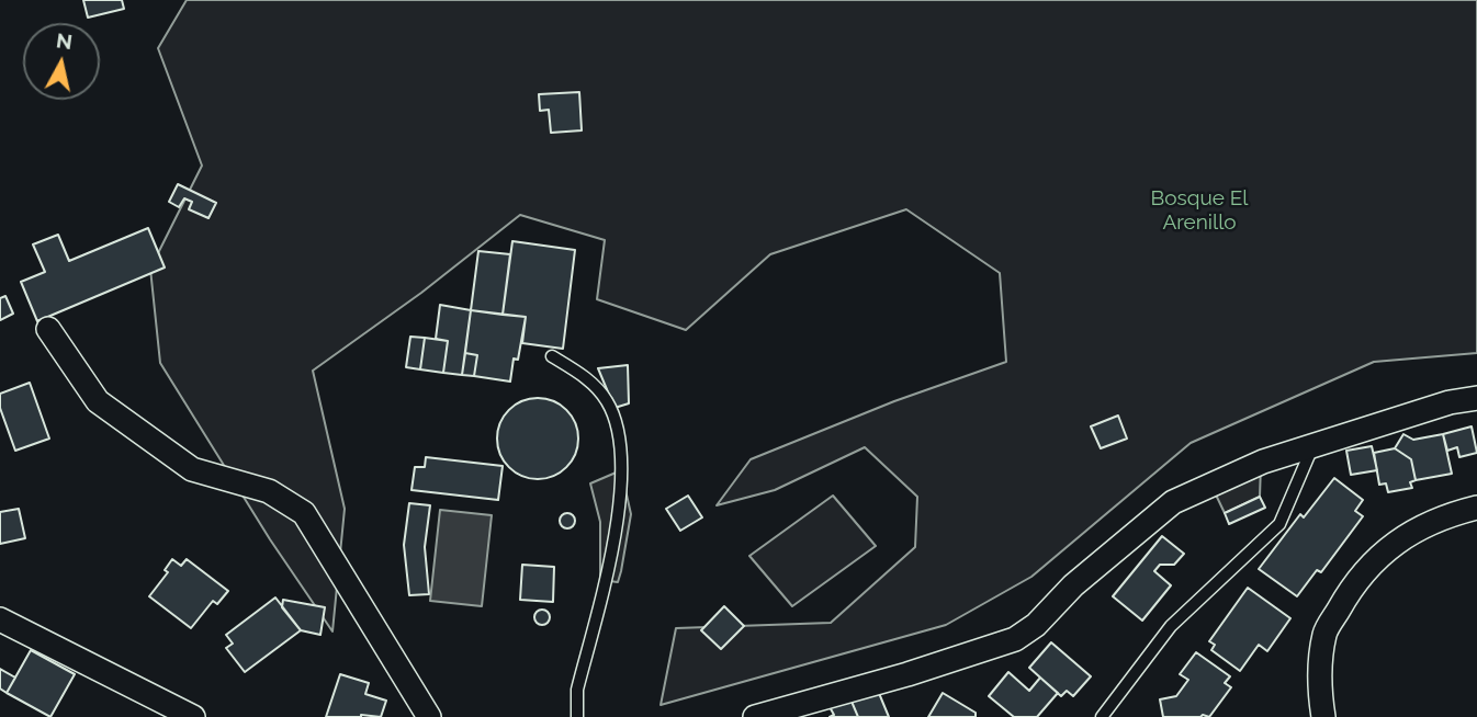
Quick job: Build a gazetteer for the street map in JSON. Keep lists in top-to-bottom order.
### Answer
{
  "parks": ["Bosque El Arenillo"],
  "north": "top"
}
